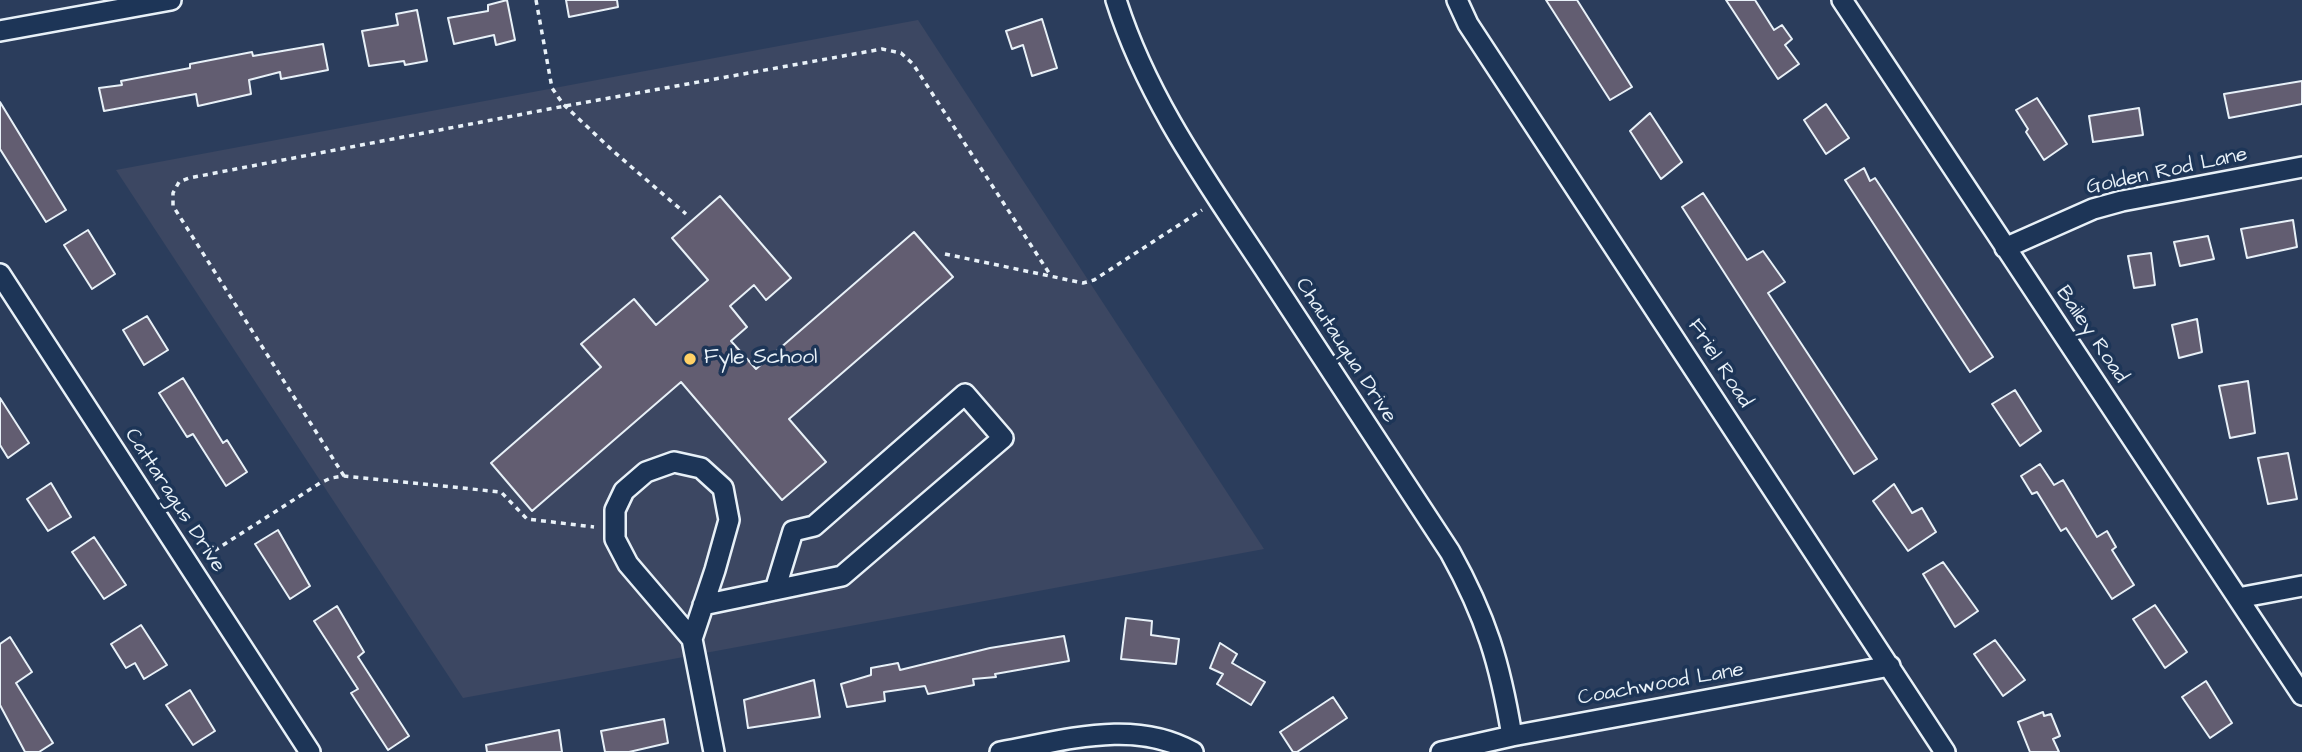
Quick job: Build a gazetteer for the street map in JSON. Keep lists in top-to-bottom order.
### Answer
{
  "streets": {
    "street": [
      "Golden Rod Lane",
      "Bailey Road",
      "Chautauqua Drive",
      "Friel Road",
      "Cattaragus Drive",
      "Coachwood Lane"
    ]
  },
  "crossings": [
    ["Golden Rod Lane", "Bailey Road"],
    ["Chautauqua Drive", "Coachwood Lane"],
    ["Friel Road", "Coachwood Lane"]
  ],
  "places": ["Fyle School"]
}
